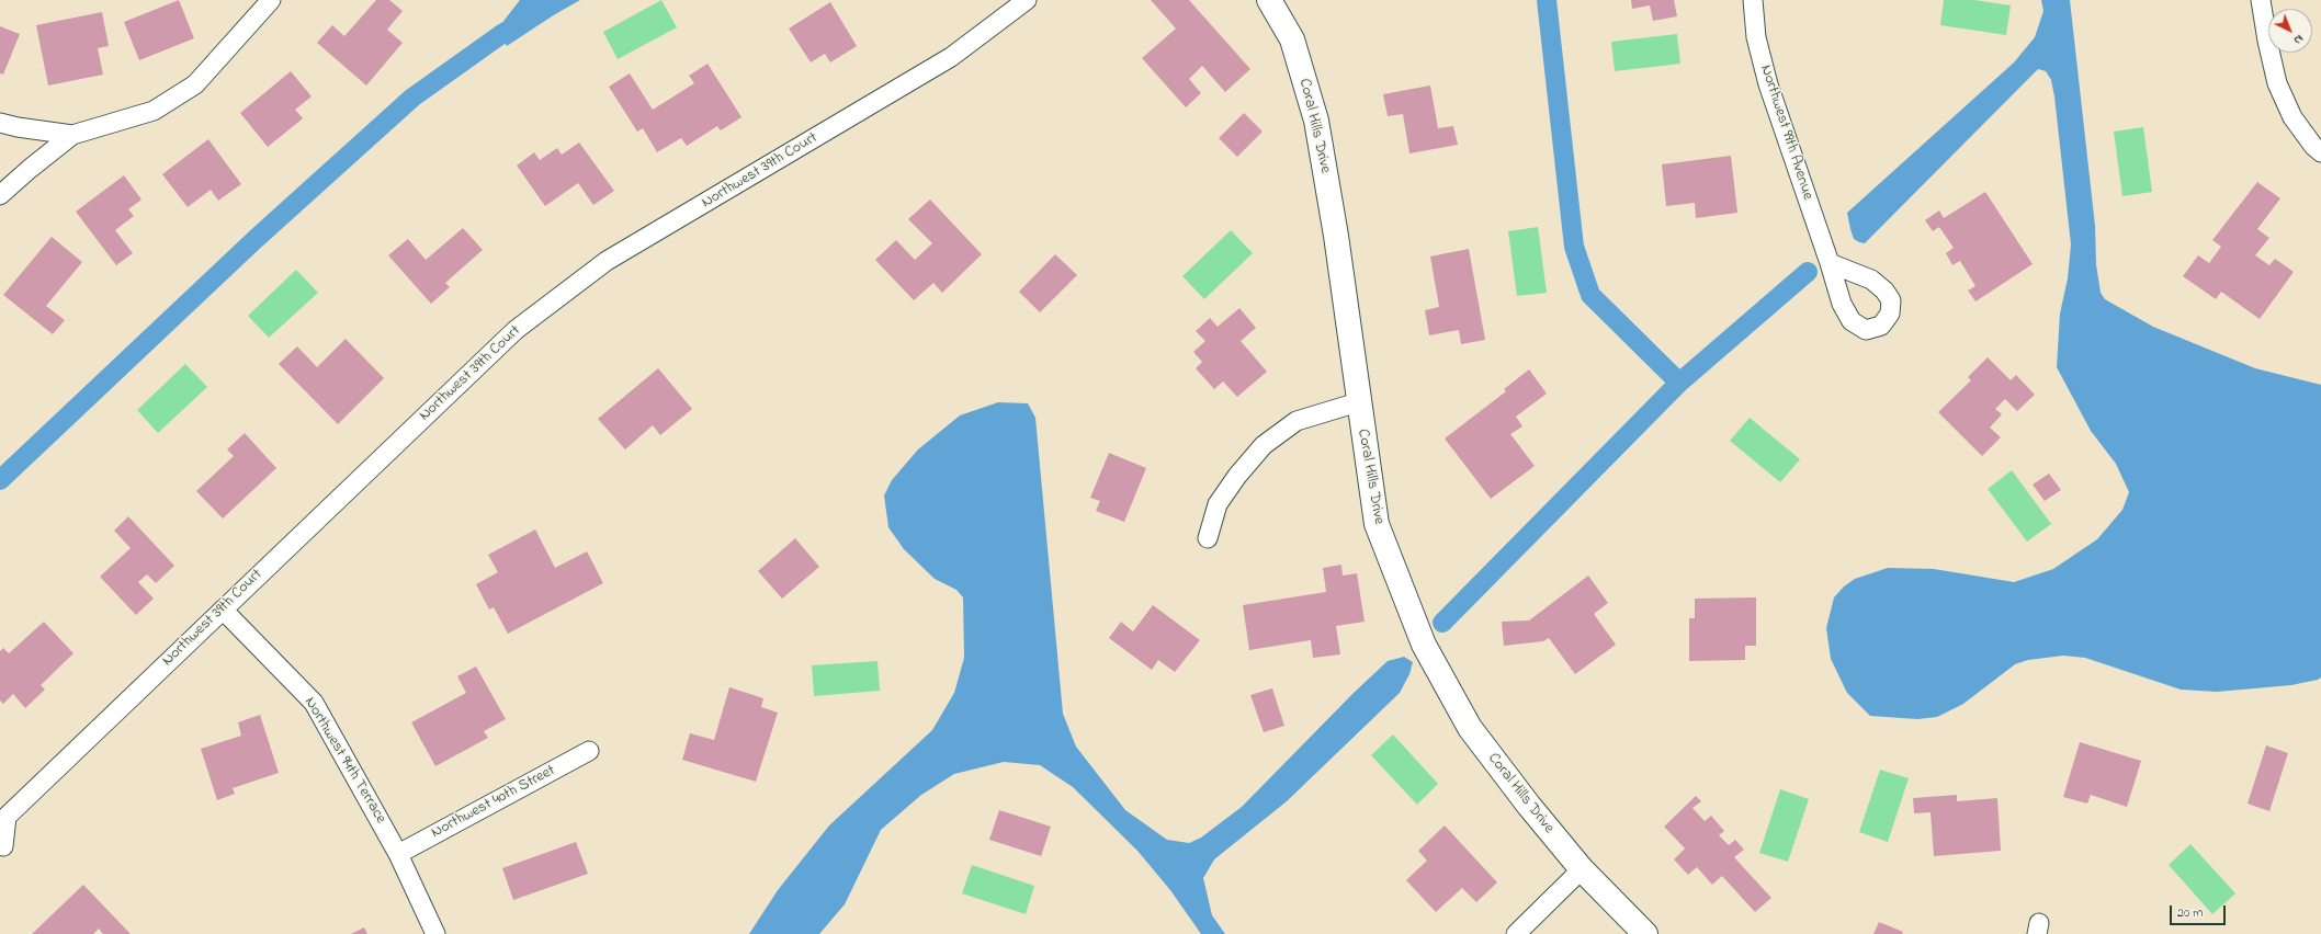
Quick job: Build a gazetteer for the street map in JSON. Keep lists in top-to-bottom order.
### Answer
{
  "streets": {
    "street": [
      "Coral Hills Drive",
      "Northwest 99th Avenue",
      "Northwest 39th Court",
      "Northwest 94th Terrace",
      "Northwest 40th Street"
    ]
  },
  "crossings": [
    ["Northwest 39th Court", "Northwest 94th Terrace"],
    ["Northwest 94th Terrace", "Northwest 40th Street"]
  ],
  "scale_bar": "20 m",
  "north": "bottom right"
}
